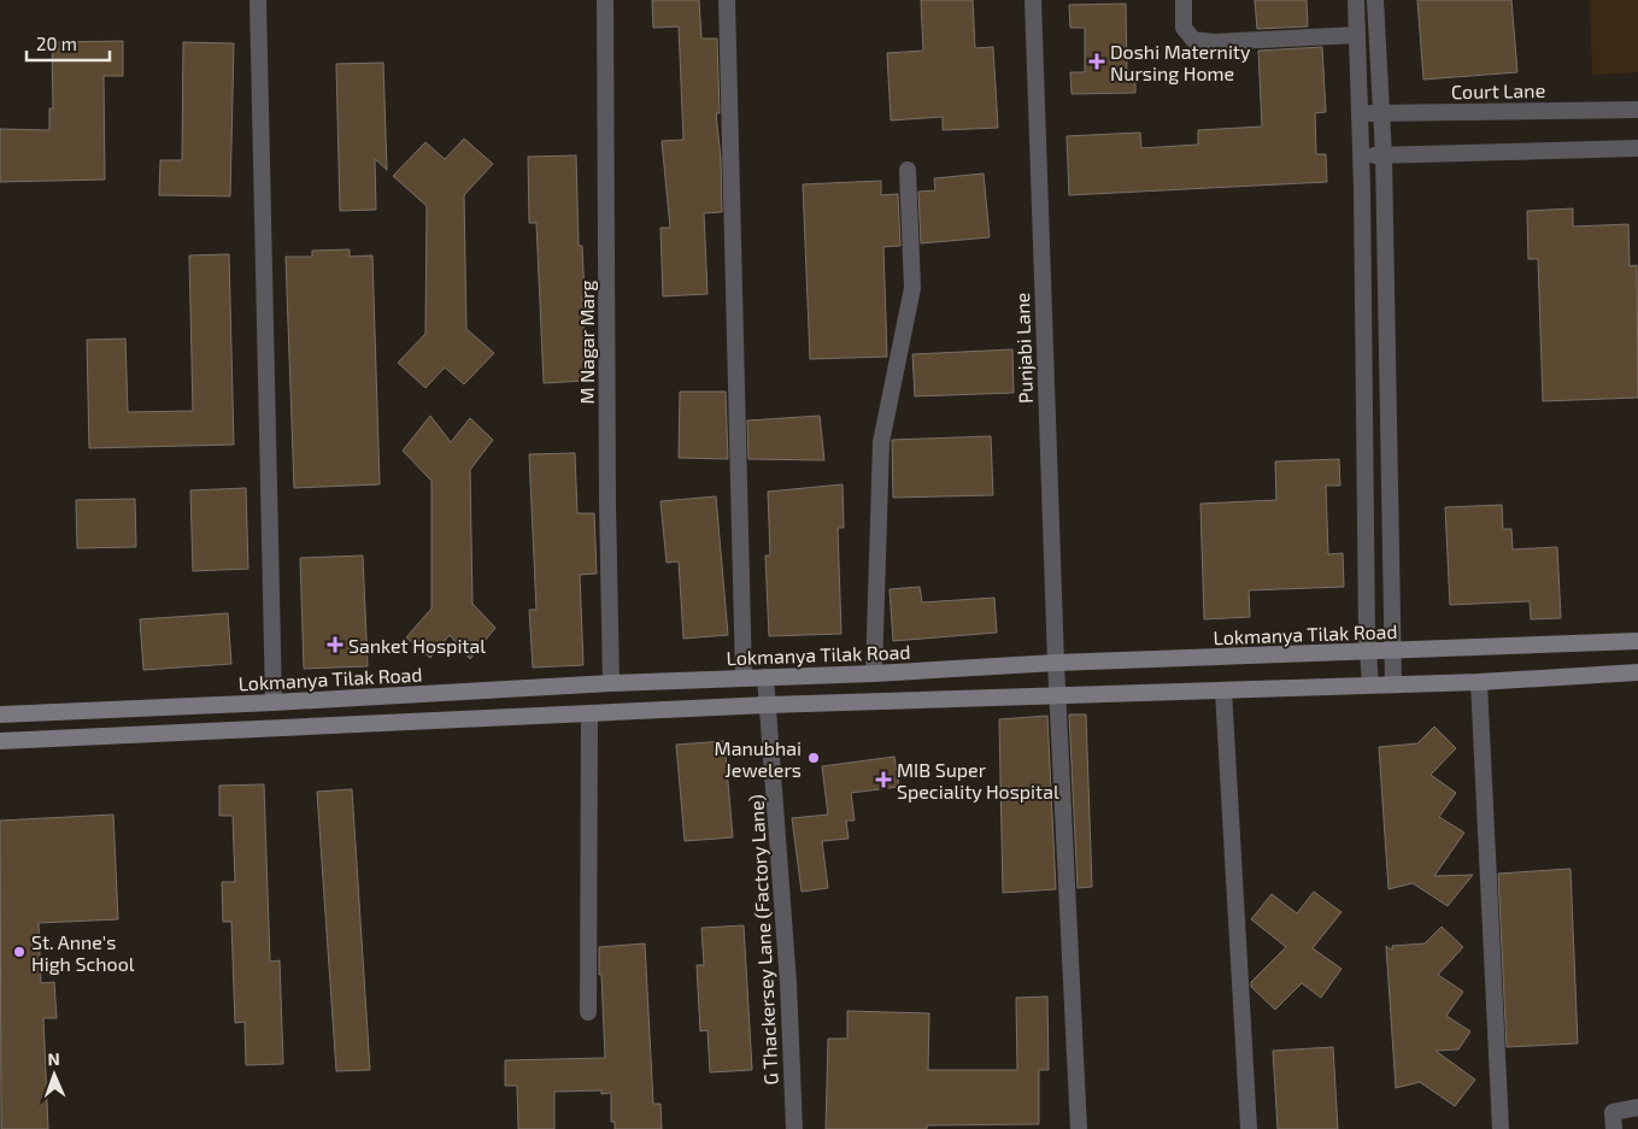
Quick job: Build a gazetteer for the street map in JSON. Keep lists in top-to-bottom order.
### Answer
{
  "streets": {
    "main road": ["Lokmanya Tilak Road"],
    "street": [
      "Court Lane",
      "M Nagar Marg",
      "Punjabi Lane",
      "G Thackersey Lane (Factory Lane)"
    ]
  },
  "crossings": [
    ["M Nagar Marg", "Lokmanya Tilak Road"],
    ["Punjabi Lane", "Lokmanya Tilak Road"],
    ["Lokmanya Tilak Road", "G Thackersey Lane (Factory Lane)"]
  ],
  "places": {
    "health": ["Doshi Maternity Nursing Home", "Sanket Hospital", "MIB Super Speciality Hospital"],
    "other": ["Manubhai Jewelers", "St. Anne's High School"]
  },
  "scale_bar": "20 m",
  "north": "top"
}
